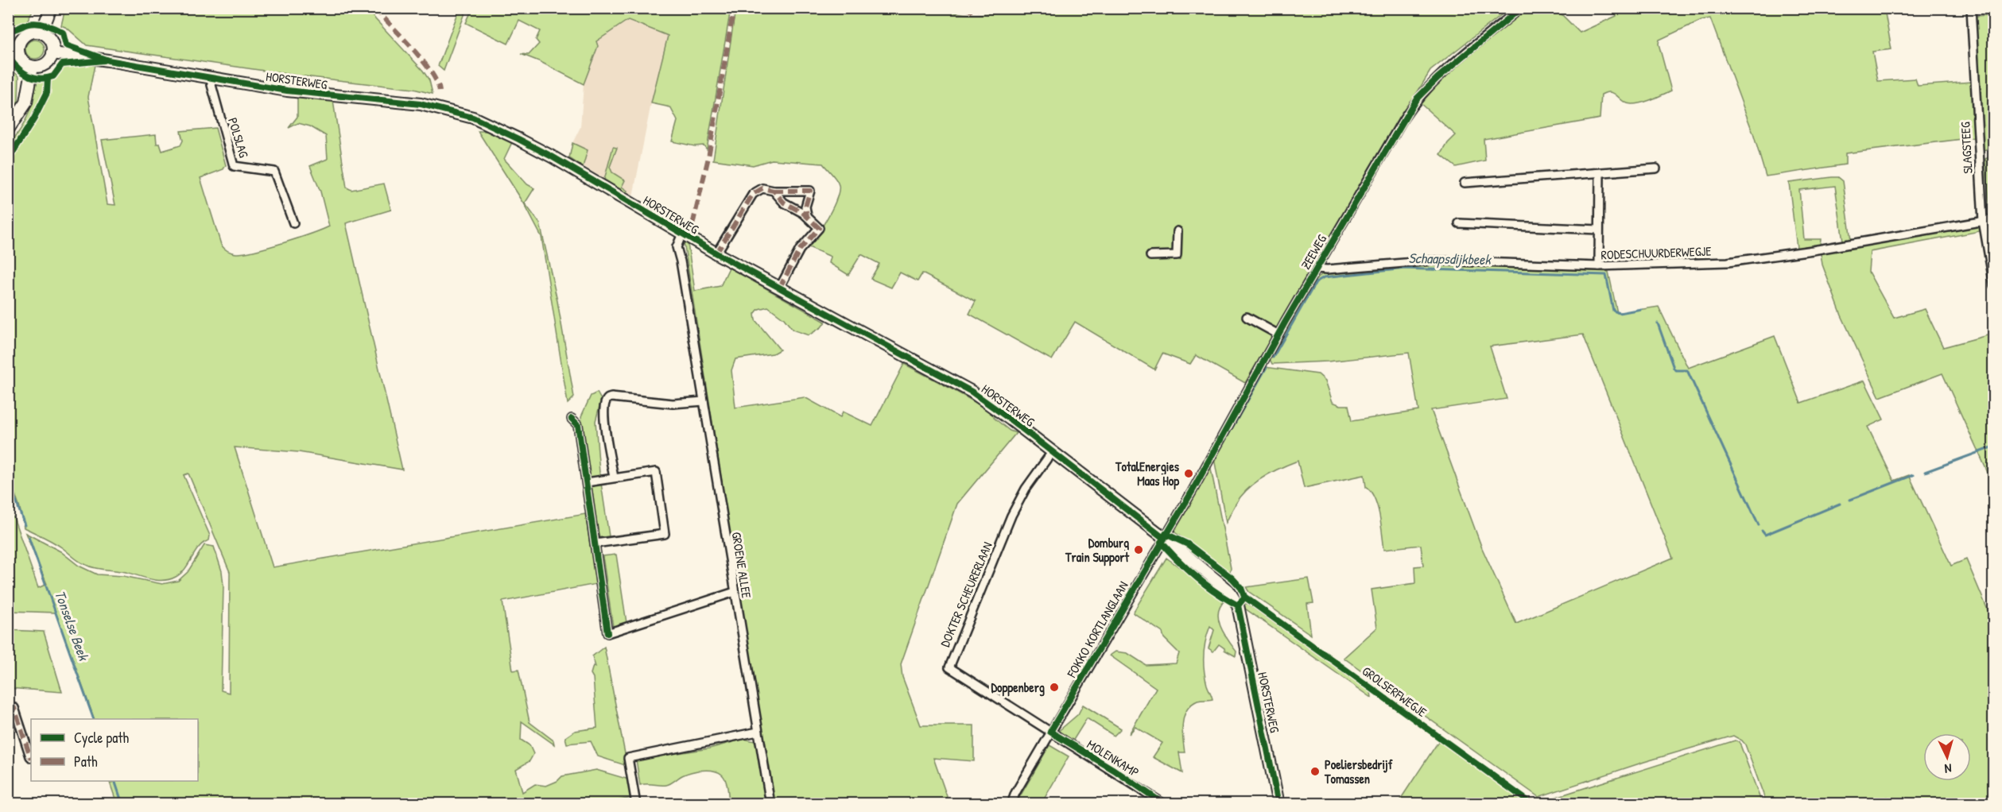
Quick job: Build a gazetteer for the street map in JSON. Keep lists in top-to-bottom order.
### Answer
{
  "streets": {
    "main road": ["HORSTERWEG"],
    "street": [
      "POLSLAG",
      "SLAGSTEEG",
      "ZEEWEG",
      "RODESCHUURDERWEGJE",
      "GROENE ALLEE",
      "DOKTER SCHEURERLAAN",
      "FOKKO KORTLANGLAAN",
      "MOLENKAMP"
    ],
    "cycle path": ["GROLSERFWEGJE"]
  },
  "crossings": [
    ["HORSTERWEG", "POLSLAG"],
    ["HORSTERWEG", "ZEEWEG"],
    ["HORSTERWEG", "GROENE ALLEE"],
    ["HORSTERWEG", "DOKTER SCHEURERLAAN"],
    ["HORSTERWEG", "FOKKO KORTLANGLAAN"],
    ["SLAGSTEEG", "RODESCHUURDERWEGJE"],
    ["ZEEWEG", "RODESCHUURDERWEGJE"],
    ["ZEEWEG", "FOKKO KORTLANGLAAN"],
    ["DOKTER SCHEURERLAAN", "FOKKO KORTLANGLAAN"],
    ["DOKTER SCHEURERLAAN", "MOLENKAMP"],
    ["FOKKO KORTLANGLAAN", "MOLENKAMP"]
  ],
  "water": ["Schaapsdijkbeek", "Tonselse Beek"],
  "places": [
    "TotalEnergies Maas Hop",
    "Domburg Train Support",
    "Doppenberg",
    "Poeliersbedrijf Tomassen"
  ],
  "legend": ["Cycle path", "Path"],
  "north": "bottom"
}
